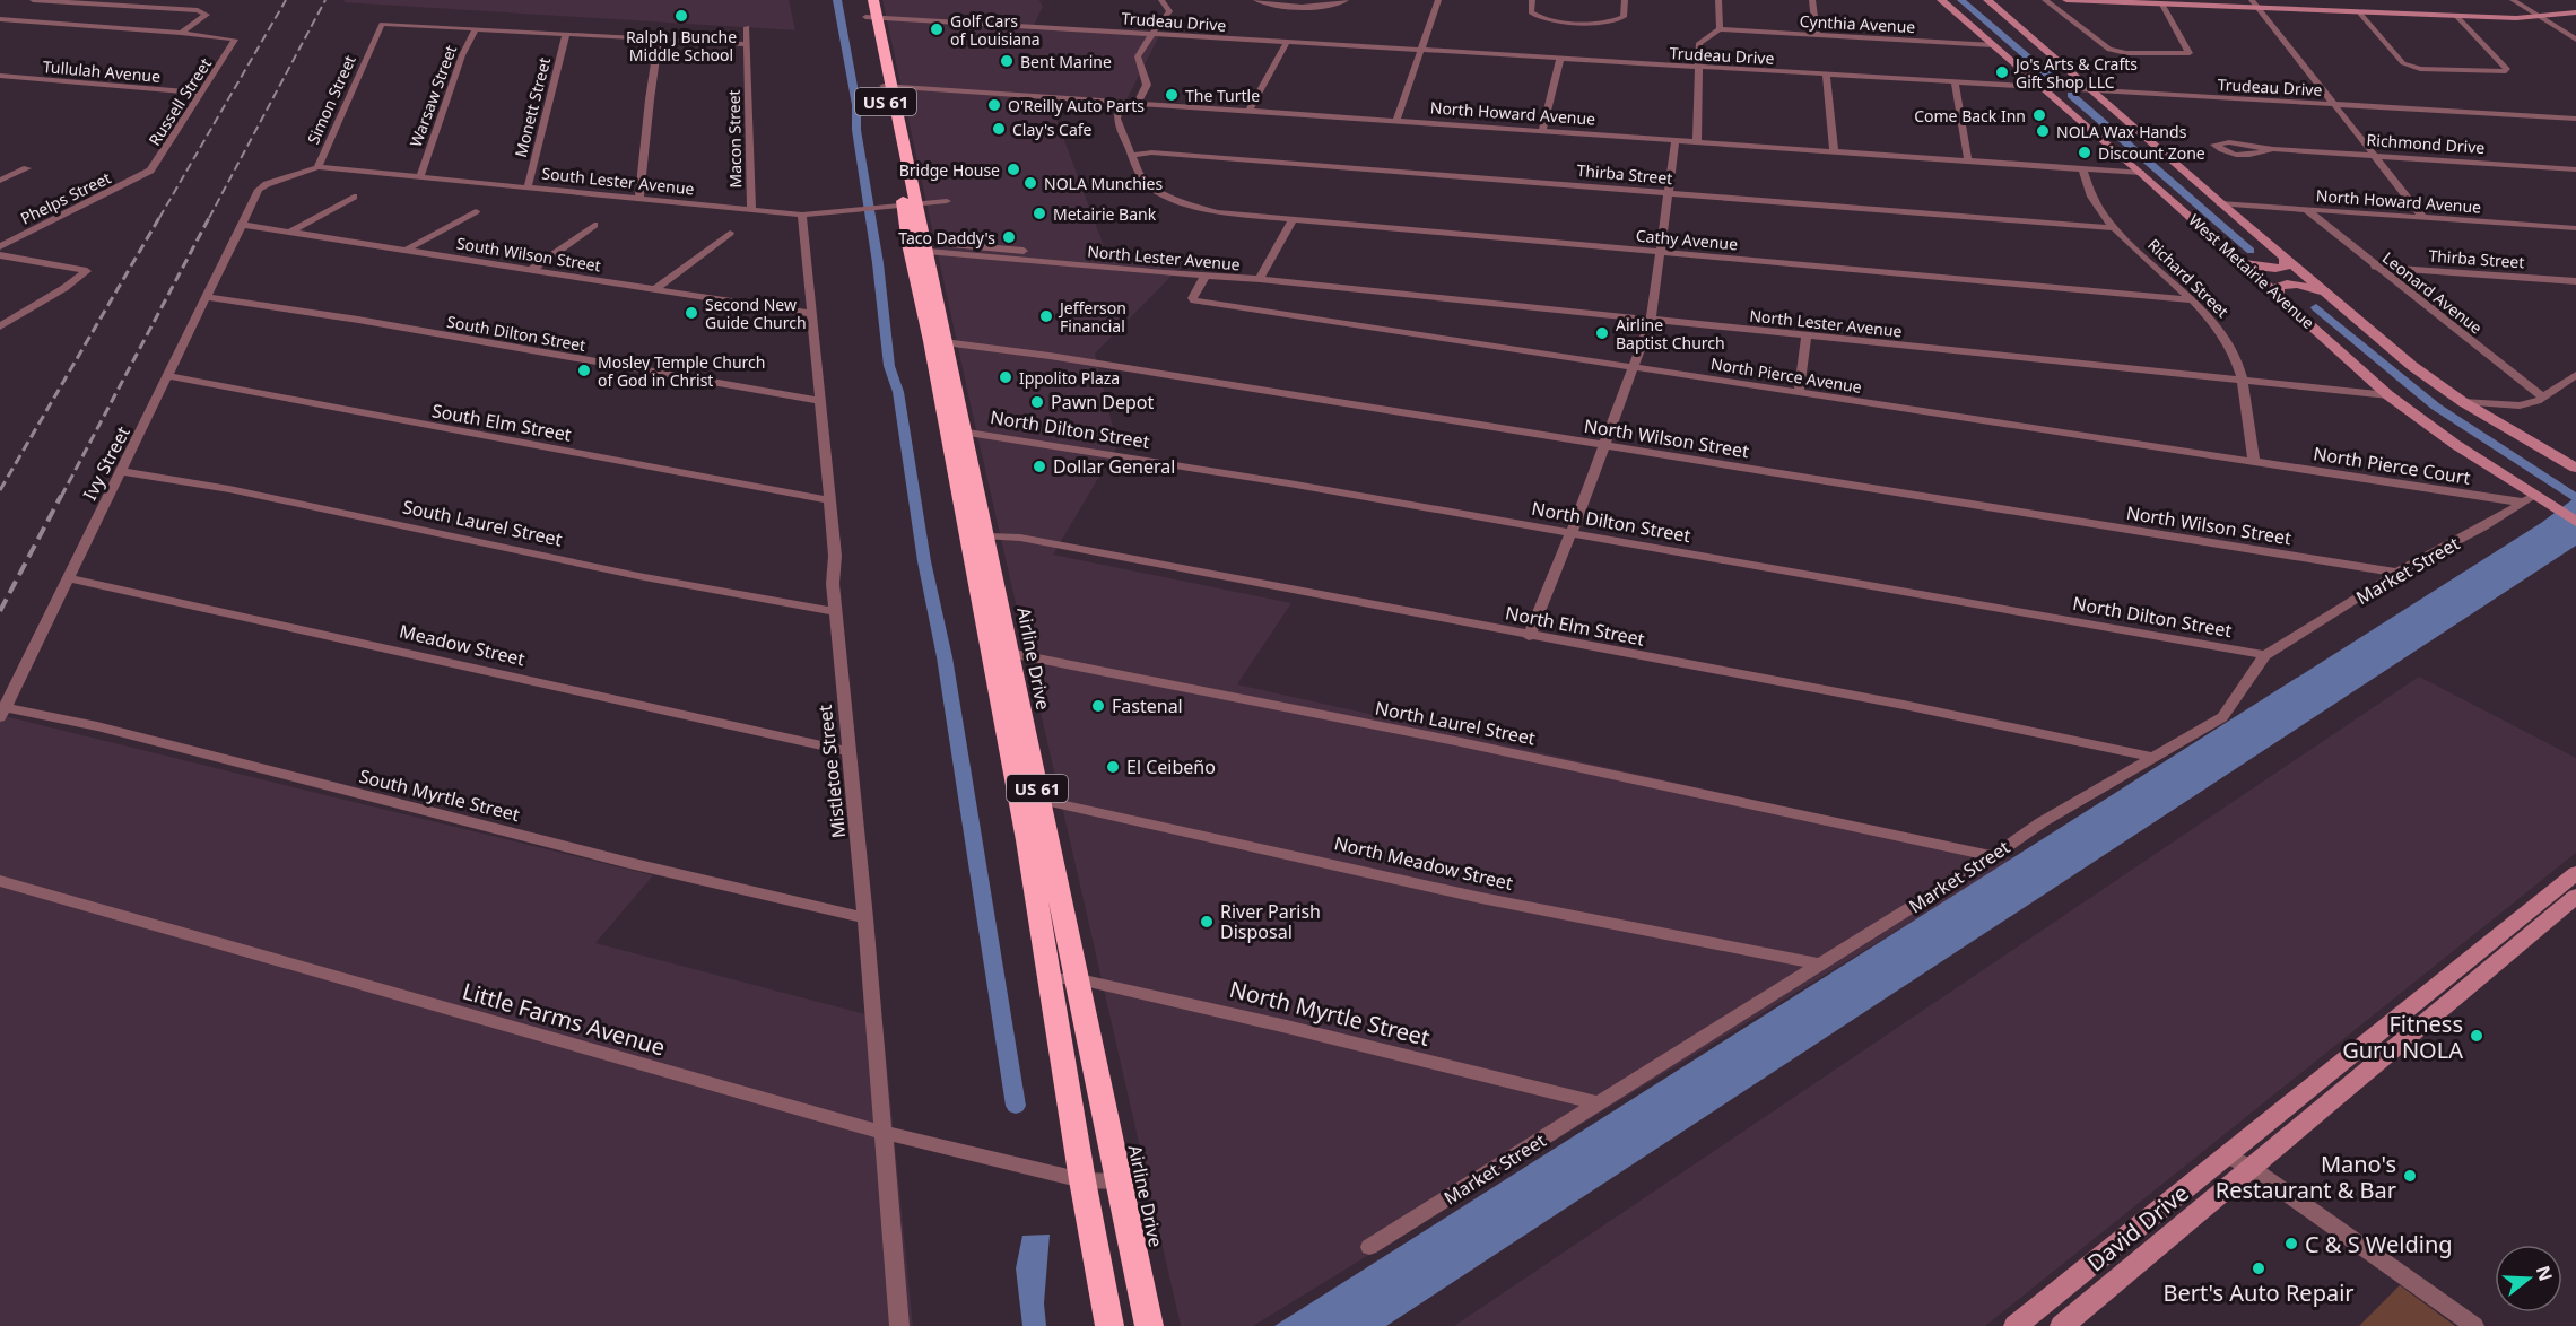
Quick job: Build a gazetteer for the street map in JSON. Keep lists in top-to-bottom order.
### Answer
{
  "streets": {
    "highway": ["US 61", "Airline Drive"],
    "main road": ["West Metairie Avenue", "David Drive"],
    "street": [
      "Trudeau Drive",
      "Cynthia Avenue",
      "Tullulah Avenue",
      "Warsaw Street",
      "Simon Street",
      "Russell Street",
      "Monett Street",
      "North Howard Avenue",
      "Macon Street",
      "Richmond Drive",
      "Thirba Street",
      "South Lester Avenue",
      "Phelps Street",
      "Cathy Avenue",
      "South Wilson Street",
      "North Lester Avenue",
      "Richard Street",
      "Leonard Avenue",
      "South Dilton Street",
      "North Pierce Avenue",
      "South Elm Street",
      "North Dilton Street",
      "North Wilson Street",
      "Ivy Street",
      "North Pierce Court",
      "South Laurel Street",
      "Market Street",
      "North Elm Street",
      "Meadow Street",
      "North Laurel Street",
      "Mistletoe Street",
      "South Myrtle Street",
      "North Meadow Street",
      "North Myrtle Street",
      "Little Farms Avenue"
    ]
  },
  "crossings": [
    ["Trudeau Drive", "West Metairie Avenue"],
    ["Trudeau Drive", "Airline Drive"],
    ["Cynthia Avenue", "West Metairie Avenue"],
    ["Tullulah Avenue", "Russell Street"],
    ["Warsaw Street", "Simon Street"],
    ["Warsaw Street", "South Lester Avenue"],
    ["Simon Street", "South Lester Avenue"],
    ["Simon Street", "South Wilson Street"],
    ["Simon Street", "Ivy Street"],
    ["Russell Street", "Phelps Street"],
    ["Monett Street", "South Lester Avenue"],
    ["North Howard Avenue", "Cathy Avenue"],
    ["North Howard Avenue", "West Metairie Avenue"],
    ["North Howard Avenue", "Richard Street"],
    ["North Howard Avenue", "Leonard Avenue"],
    ["North Howard Avenue", "Airline Drive"],
    ["Macon Street", "South Lester Avenue"],
    ["Thirba Street", "Cathy Avenue"],
    ["Thirba Street", "Richard Street"],
    ["Thirba Street", "Leonard Avenue"],
    ["South Lester Avenue", "Airline Drive"],
    ["South Lester Avenue", "Mistletoe Street"],
    ["Cathy Avenue", "Richard Street"],
    ["South Wilson Street", "Ivy Street"],
    ["South Wilson Street", "Mistletoe Street"],
    ["North Lester Avenue", "West Metairie Avenue"],
    ["North Lester Avenue", "Richard Street"],
    ["North Lester Avenue", "North Pierce Avenue"],
    ["North Lester Avenue", "Airline Drive"],
    ["West Metairie Avenue", "North Pierce Court"],
    ["West Metairie Avenue", "Market Street"],
    ["Richard Street", "North Pierce Avenue"],
    ["Richard Street", "North Pierce Court"],
    ["South Dilton Street", "Ivy Street"],
    ["South Dilton Street", "Mistletoe Street"],
    ["North Pierce Avenue", "North Pierce Court"],
    ["South Elm Street", "Ivy Street"],
    ["South Elm Street", "Mistletoe Street"],
    ["North Dilton Street", "Market Street"],
    ["North Dilton Street", "Airline Drive"],
    ["North Wilson Street", "Market Street"],
    ["North Wilson Street", "Airline Drive"],
    ["Ivy Street", "South Laurel Street"],
    ["Ivy Street", "Meadow Street"],
    ["Ivy Street", "South Myrtle Street"],
    ["North Pierce Court", "Market Street"],
    ["South Laurel Street", "Mistletoe Street"],
    ["Market Street", "North Elm Street"],
    ["Market Street", "North Laurel Street"],
    ["Market Street", "North Meadow Street"],
    ["Market Street", "North Myrtle Street"],
    ["North Elm Street", "Airline Drive"],
    ["Meadow Street", "Mistletoe Street"],
    ["Airline Drive", "North Laurel Street"],
    ["Airline Drive", "North Meadow Street"],
    ["Airline Drive", "North Myrtle Street"],
    ["Airline Drive", "Little Farms Avenue"],
    ["Mistletoe Street", "South Myrtle Street"],
    ["Mistletoe Street", "Little Farms Avenue"]
  ],
  "places": [
    "Ralph J Bunche Middle School",
    "Golf Cars of Louisiana",
    "Bent Marine",
    "Jo's Arts & Crafts Gift Shop LLC",
    "The Turtle",
    "O'Reilly Auto Parts",
    "Come Back Inn",
    "Clay's Cafe",
    "NOLA Wax Hands",
    "Discount Zone",
    "Bridge House",
    "NOLA Munchies",
    "Metairie Bank",
    "Taco Daddy's",
    "Second New Guide Church",
    "Jefferson Financial",
    "Airline Baptist Church",
    "Mosley Temple Church of God in Christ",
    "Ippolito Plaza",
    "Pawn Depot",
    "Dollar General",
    "Fastenal",
    "El Ceibeño",
    "River Parish Disposal",
    "Fitness Guru NOLA",
    "Mano's Restaurant & Bar",
    "C & S Welding",
    "Bert's Auto Repair"
  ],
  "north": "right"
}
